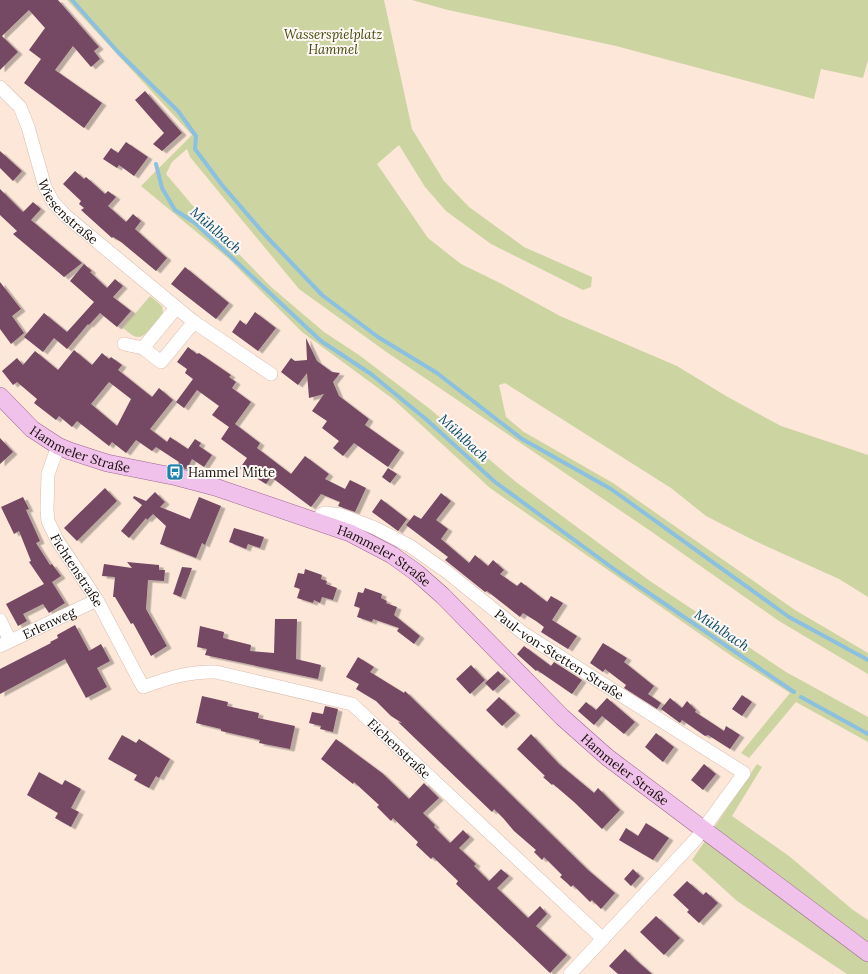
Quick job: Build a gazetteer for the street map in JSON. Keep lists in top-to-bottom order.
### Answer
{
  "streets": {
    "main road": ["Hammeler Straße"],
    "street": [
      "Wiesenstraße",
      "Fichtenstraße",
      "Erlenweg",
      "Paul-von-Stetten-Straße",
      "Eichenstraße"
    ]
  },
  "crossings": [
    ["Hammeler Straße", "Fichtenstraße"],
    ["Hammeler Straße", "Paul-von-Stetten-Straße"],
    ["Fichtenstraße", "Erlenweg"],
    ["Fichtenstraße", "Eichenstraße"]
  ],
  "water": ["Mühlbach"],
  "parks": ["Wasserspielplatz Hammel"],
  "places": {
    "bus stop": ["Hammel Mitte"]
  }
}
